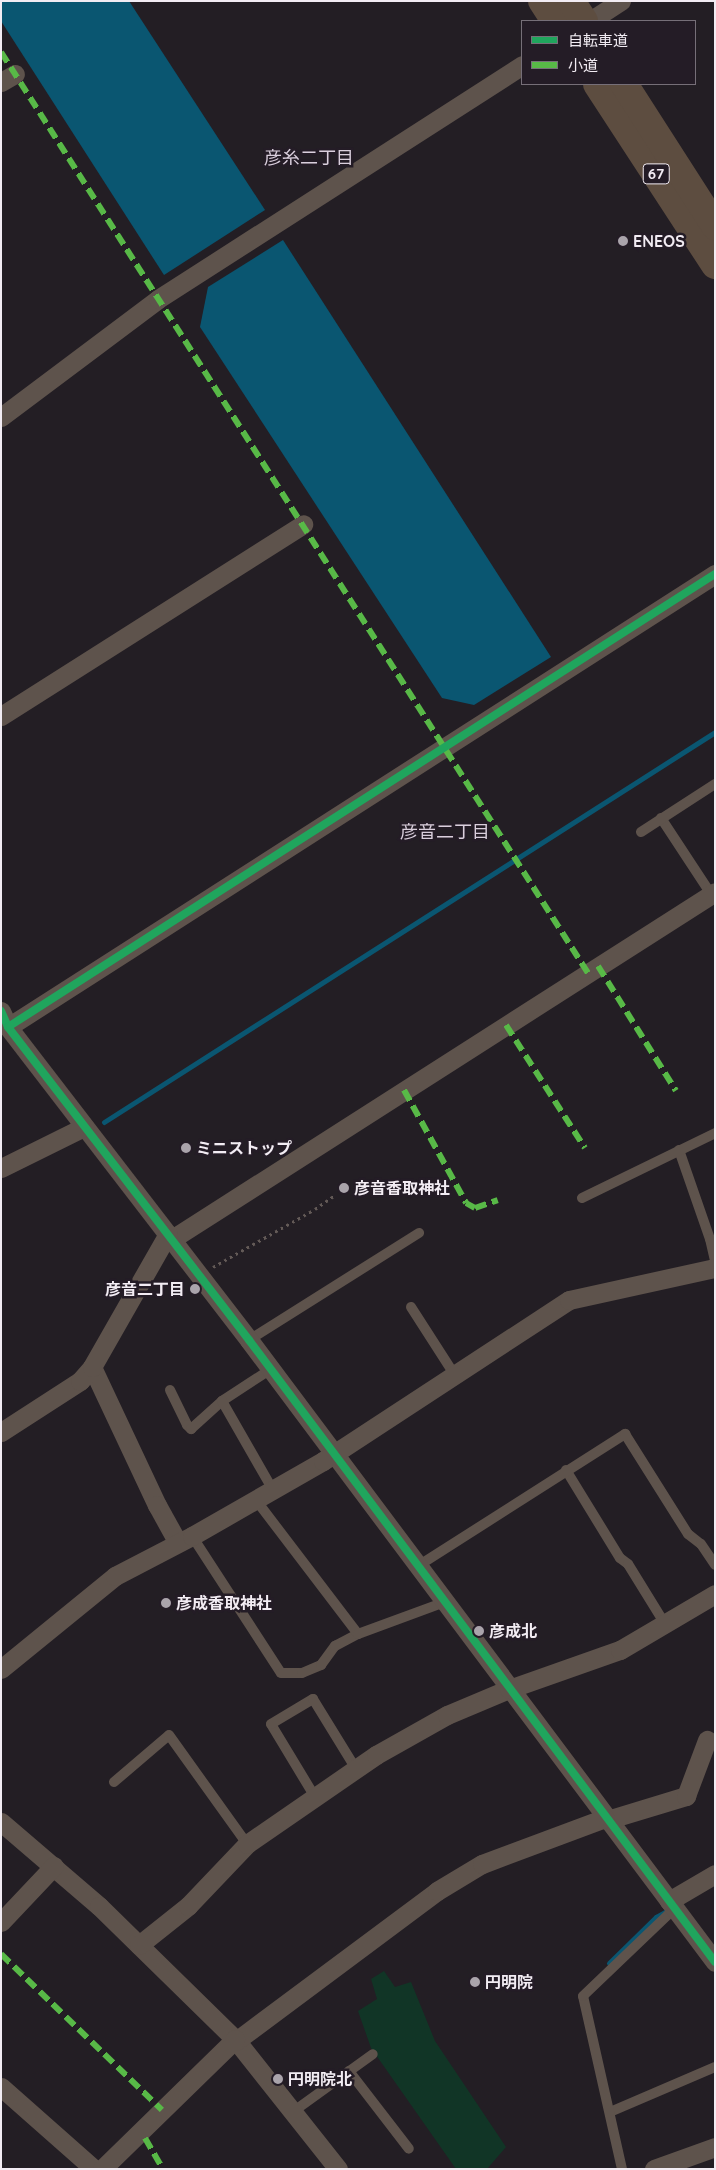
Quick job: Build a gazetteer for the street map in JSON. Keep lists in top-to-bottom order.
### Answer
{
  "streets": {
    "main road": ["67"]
  },
  "districts": ["彦糸二丁目", "彦音二丁目"],
  "places": [
    "ENEOS",
    "ミニストップ",
    "彦音香取神社",
    "彦音二丁目",
    "彦成香取神社",
    "彦成北",
    "円明院",
    "円明院北"
  ],
  "legend": ["自転車道", "小道"]
}
